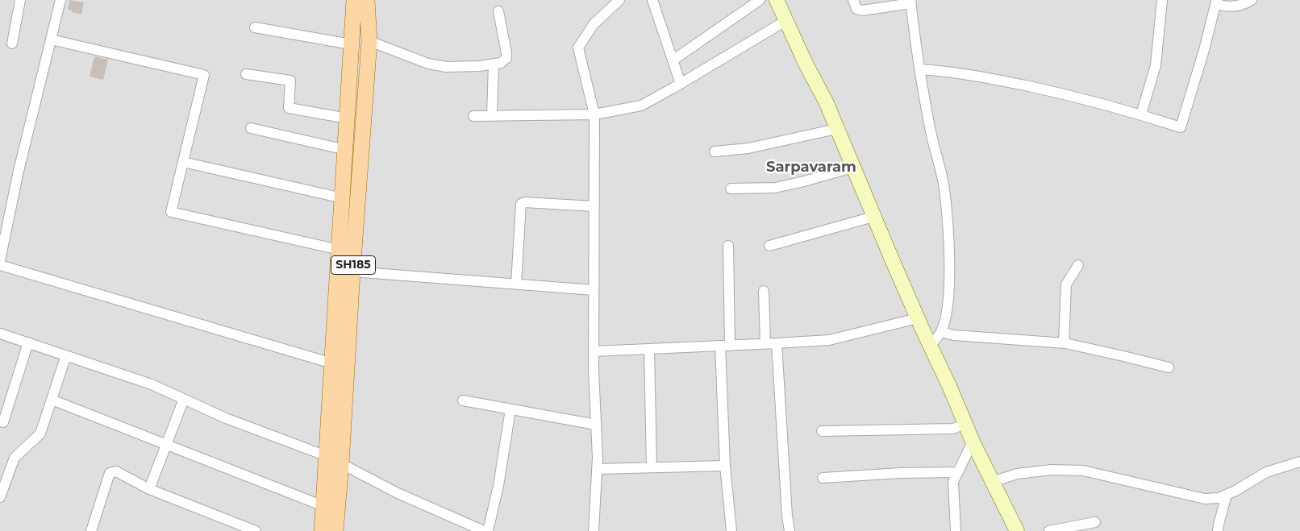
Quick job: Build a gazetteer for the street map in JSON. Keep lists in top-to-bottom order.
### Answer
{
  "streets": {
    "main road": ["SH185"]
  },
  "districts": ["Sarpavaram"]
}
